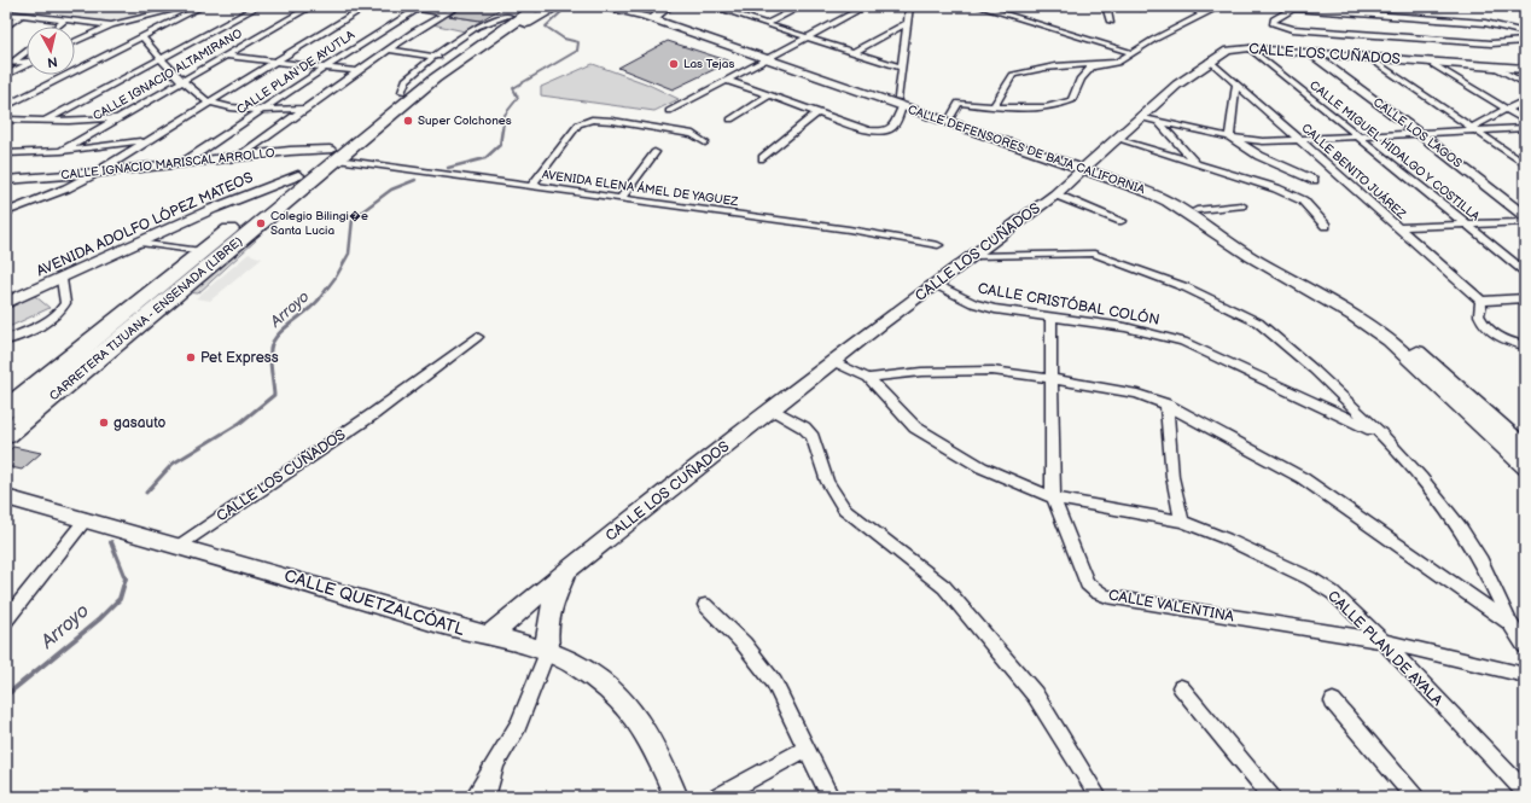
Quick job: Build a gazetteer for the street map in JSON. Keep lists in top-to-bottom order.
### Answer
{
  "streets": {
    "highway": ["CARRETERA TIJUANA - ENSENADA (LIBRE)"],
    "street": [
      "CALLE LOS CUÑADOS",
      "CALLE PLAN DE AYUTLA",
      "CALLE IGNACIO ALTAMIRANO",
      "CALLE LOS LAGOS",
      "CALLE DEFENSORES DE BAJA CALIFORNIA",
      "CALLE MIGUEL HIDALGO Y COSTILLA",
      "CALLE IGNACIO MARISCAL ARROLLO",
      "CALLE BENITO JUÁREZ",
      "AVENIDA ELENA ÁMEL DE YAGUEZ",
      "AVENIDA ADOLFO LÓPEZ MATEOS",
      "CALLE CRISTÓBAL COLÓN",
      "CALLE QUETZALCÓATL",
      "CALLE VALENTINA",
      "CALLE PLAN DE AYALA"
    ]
  },
  "crossings": [
    ["CALLE LOS CUÑADOS", "CALLE LOS LAGOS"],
    ["CALLE LOS CUÑADOS", "CALLE DEFENSORES DE BAJA CALIFORNIA"],
    ["CALLE LOS CUÑADOS", "CALLE MIGUEL HIDALGO Y COSTILLA"],
    ["CALLE LOS CUÑADOS", "CALLE BENITO JUÁREZ"],
    ["CALLE LOS CUÑADOS", "CALLE CRISTÓBAL COLÓN"],
    ["CALLE LOS CUÑADOS", "CALLE QUETZALCÓATL"],
    ["CALLE LOS CUÑADOS", "CALLE PLAN DE AYALA"],
    ["CALLE PLAN DE AYUTLA", "CALLE IGNACIO MARISCAL ARROLLO"],
    ["CALLE IGNACIO MARISCAL ARROLLO", "AVENIDA ELENA ÁMEL DE YAGUEZ"],
    ["CALLE IGNACIO MARISCAL ARROLLO", "CARRETERA TIJUANA - ENSENADA (LIBRE)"],
    ["AVENIDA ELENA ÁMEL DE YAGUEZ", "CARRETERA TIJUANA - ENSENADA (LIBRE)"],
    ["AVENIDA ADOLFO LÓPEZ MATEOS", "CARRETERA TIJUANA - ENSENADA (LIBRE)"],
    ["CALLE CRISTÓBAL COLÓN", "CALLE VALENTINA"],
    ["CALLE VALENTINA", "CALLE PLAN DE AYALA"]
  ],
  "water": ["Arroyo"],
  "places": [
    "Las Tejas",
    "Super Colchones",
    "Colegio Bilingi�e Santa Lucia",
    "Pet Express",
    "gasauto"
  ],
  "north": "bottom"
}
